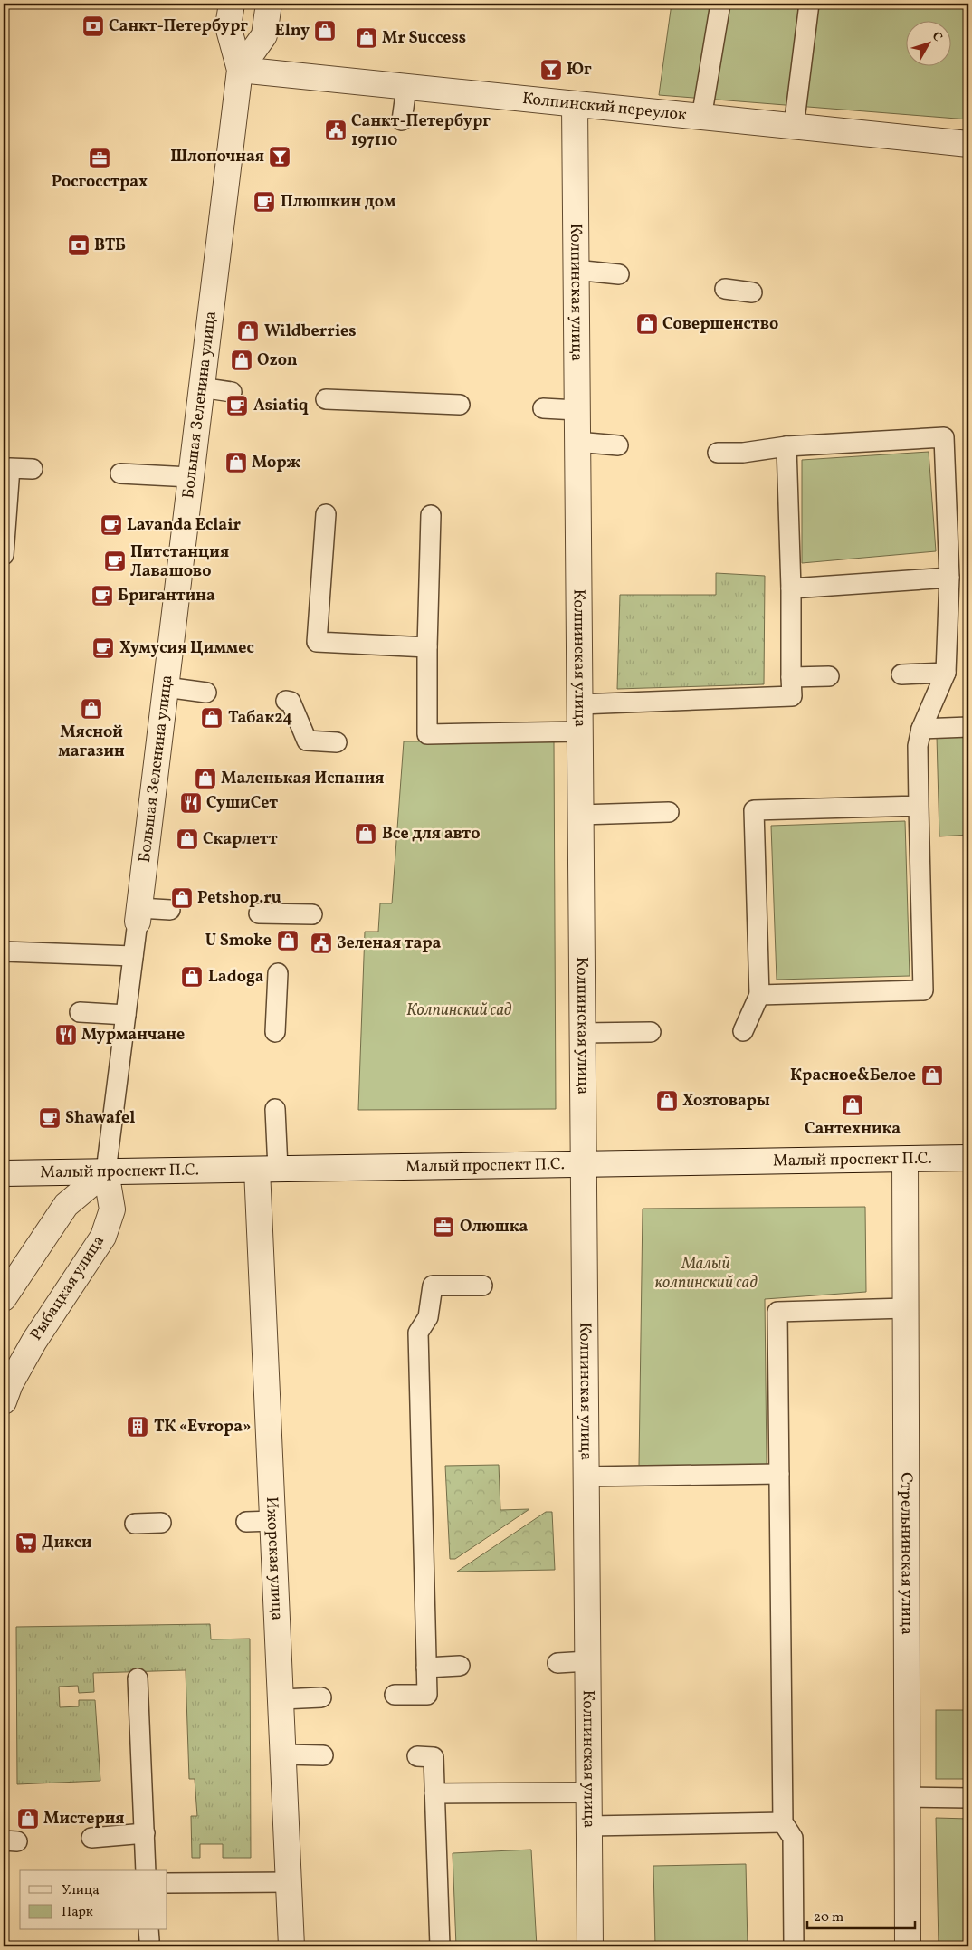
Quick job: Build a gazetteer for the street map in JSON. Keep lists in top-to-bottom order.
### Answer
{
  "streets": {
    "street": [
      "Колпинский переулок",
      "Колпинская улица",
      "Большая Зеленина улица",
      "Малый проспект П.С.",
      "Рыбацкая улица",
      "Стрельнинская улица",
      "Ижорская улица"
    ]
  },
  "crossings": [
    ["Колпинский переулок", "Колпинская улица"],
    ["Колпинский переулок", "Большая Зеленина улица"],
    ["Колпинская улица", "Малый проспект П.С."],
    ["Большая Зеленина улица", "Малый проспект П.С."],
    ["Большая Зеленина улица", "Рыбацкая улица"],
    ["Малый проспект П.С.", "Рыбацкая улица"],
    ["Малый проспект П.С.", "Стрельнинская улица"],
    ["Малый проспект П.С.", "Ижорская улица"]
  ],
  "parks": ["Колпинский сад", "Малый колпинский сад"],
  "places": {
    "bank": ["Санкт-Петербург", "ВТБ"],
    "shop": [
      "Elny",
      "Mr Success",
      "Совершенство",
      "Wildberries",
      "Ozon",
      "Морж",
      "Мясной магазин",
      "Табак24",
      "Маленькая Испания",
      "Все для авто",
      "Скарлетт",
      "Petshop.ru",
      "U Smoke",
      "Ladoga",
      "Красное&Белое",
      "Хозтовары",
      "Сантехника",
      "Мистерия"
    ],
    "bar": ["Юг", "Шлопочная"],
    "public building": ["Санкт-Петербург 197110", "Зеленая тара"],
    "office": ["Росгосстрах", "Олюшка"],
    "cafe": [
      "Плюшкин дом",
      "Asiatiq",
      "Lavanda Eclair",
      "Питстанция Лавашово",
      "Бригантина",
      "Хумусия Циммес",
      "Shawafel"
    ],
    "restaurant": ["СушиСет", "Мурманчане"],
    "building": ["ТК «Evropa»"],
    "supermarket": ["Дикси"]
  },
  "legend": ["Улица", "Парк"],
  "scale_bar": "20 m",
  "north": "top right"
}
